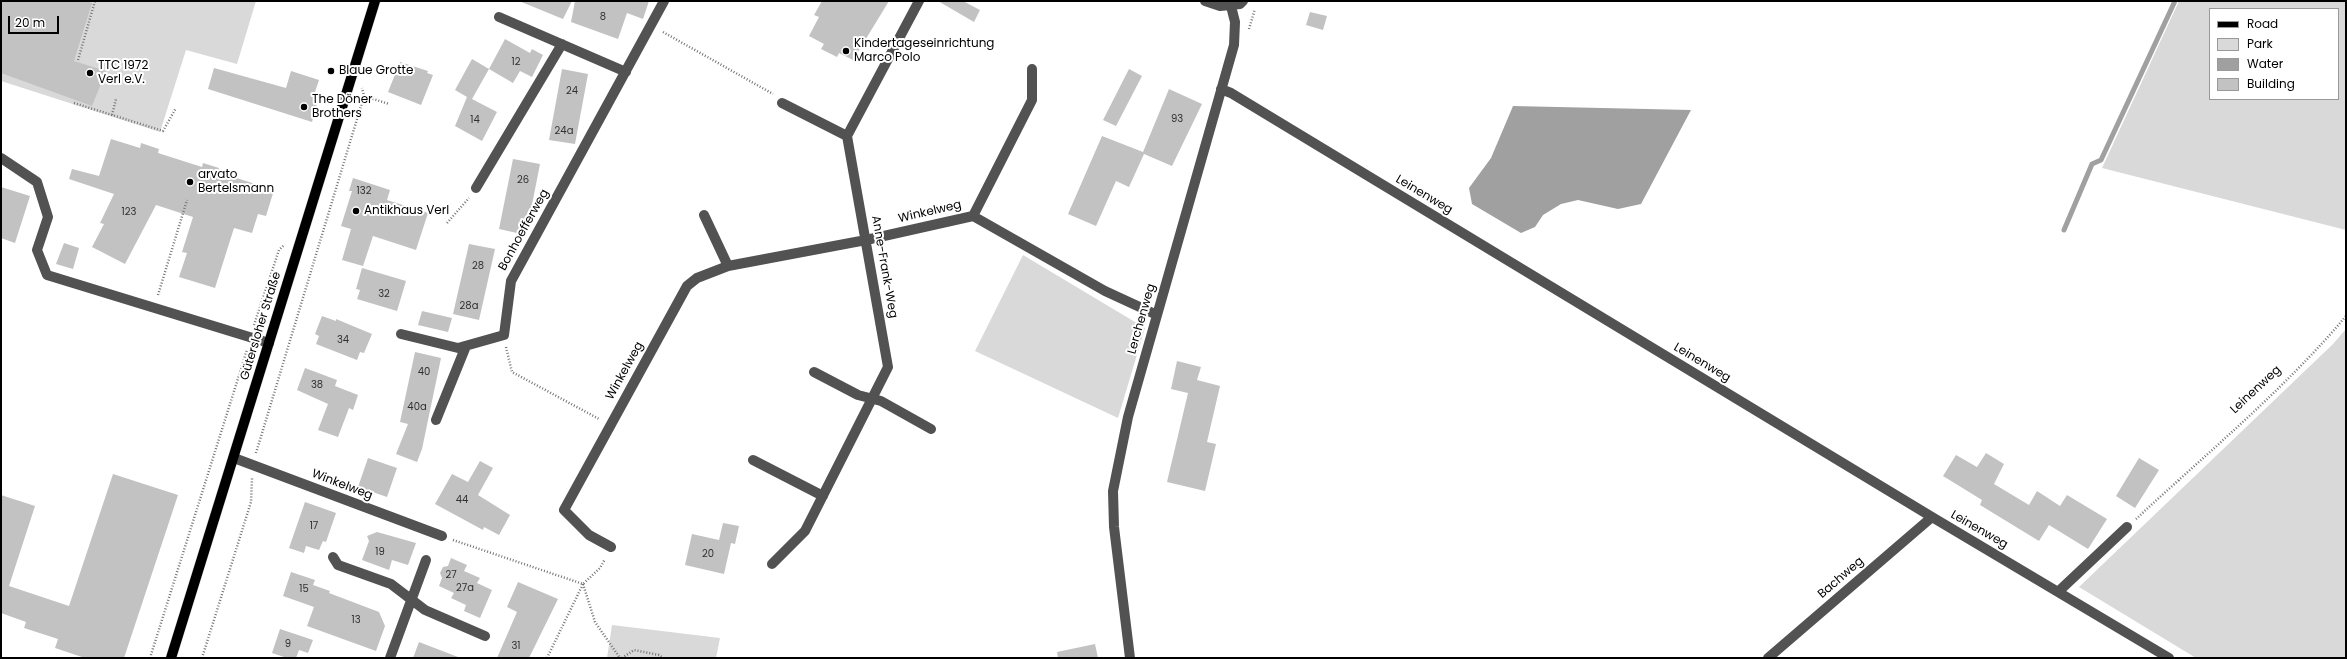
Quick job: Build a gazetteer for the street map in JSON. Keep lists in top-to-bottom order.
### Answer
{
  "streets": {
    "main road": ["Gütersloher Straße"],
    "street": [
      "Leinenweg",
      "Winkelweg",
      "Bonhoefferweg",
      "Anne-Frank-Weg",
      "Lerchenweg",
      "Bachweg"
    ]
  },
  "crossings": [
    ["Leinenweg", "Lerchenweg"],
    ["Leinenweg", "Bachweg"],
    ["Winkelweg", "Anne-Frank-Weg"],
    ["Winkelweg", "Lerchenweg"],
    ["Winkelweg", "Gütersloher Straße"]
  ],
  "places": [
    "Kindertageseinrichtung Marco Polo",
    "Blaue Grotte",
    "TTC 1972 Verl e.V.",
    "The Döner Brothers",
    "arvato Bertelsmann",
    "Antikhaus Verl"
  ],
  "house_numbers": [
    "8",
    "12",
    "24",
    "93",
    "14",
    "24a",
    "26",
    "132",
    "123",
    "28",
    "32",
    "28a",
    "34",
    "40",
    "38",
    "40a",
    "44",
    "17",
    "19",
    "20",
    "27",
    "27a",
    "15",
    "13",
    "9",
    "31"
  ],
  "legend": [
    "Road",
    "Park",
    "Water",
    "Building"
  ],
  "scale_bar": "20 m"
}
